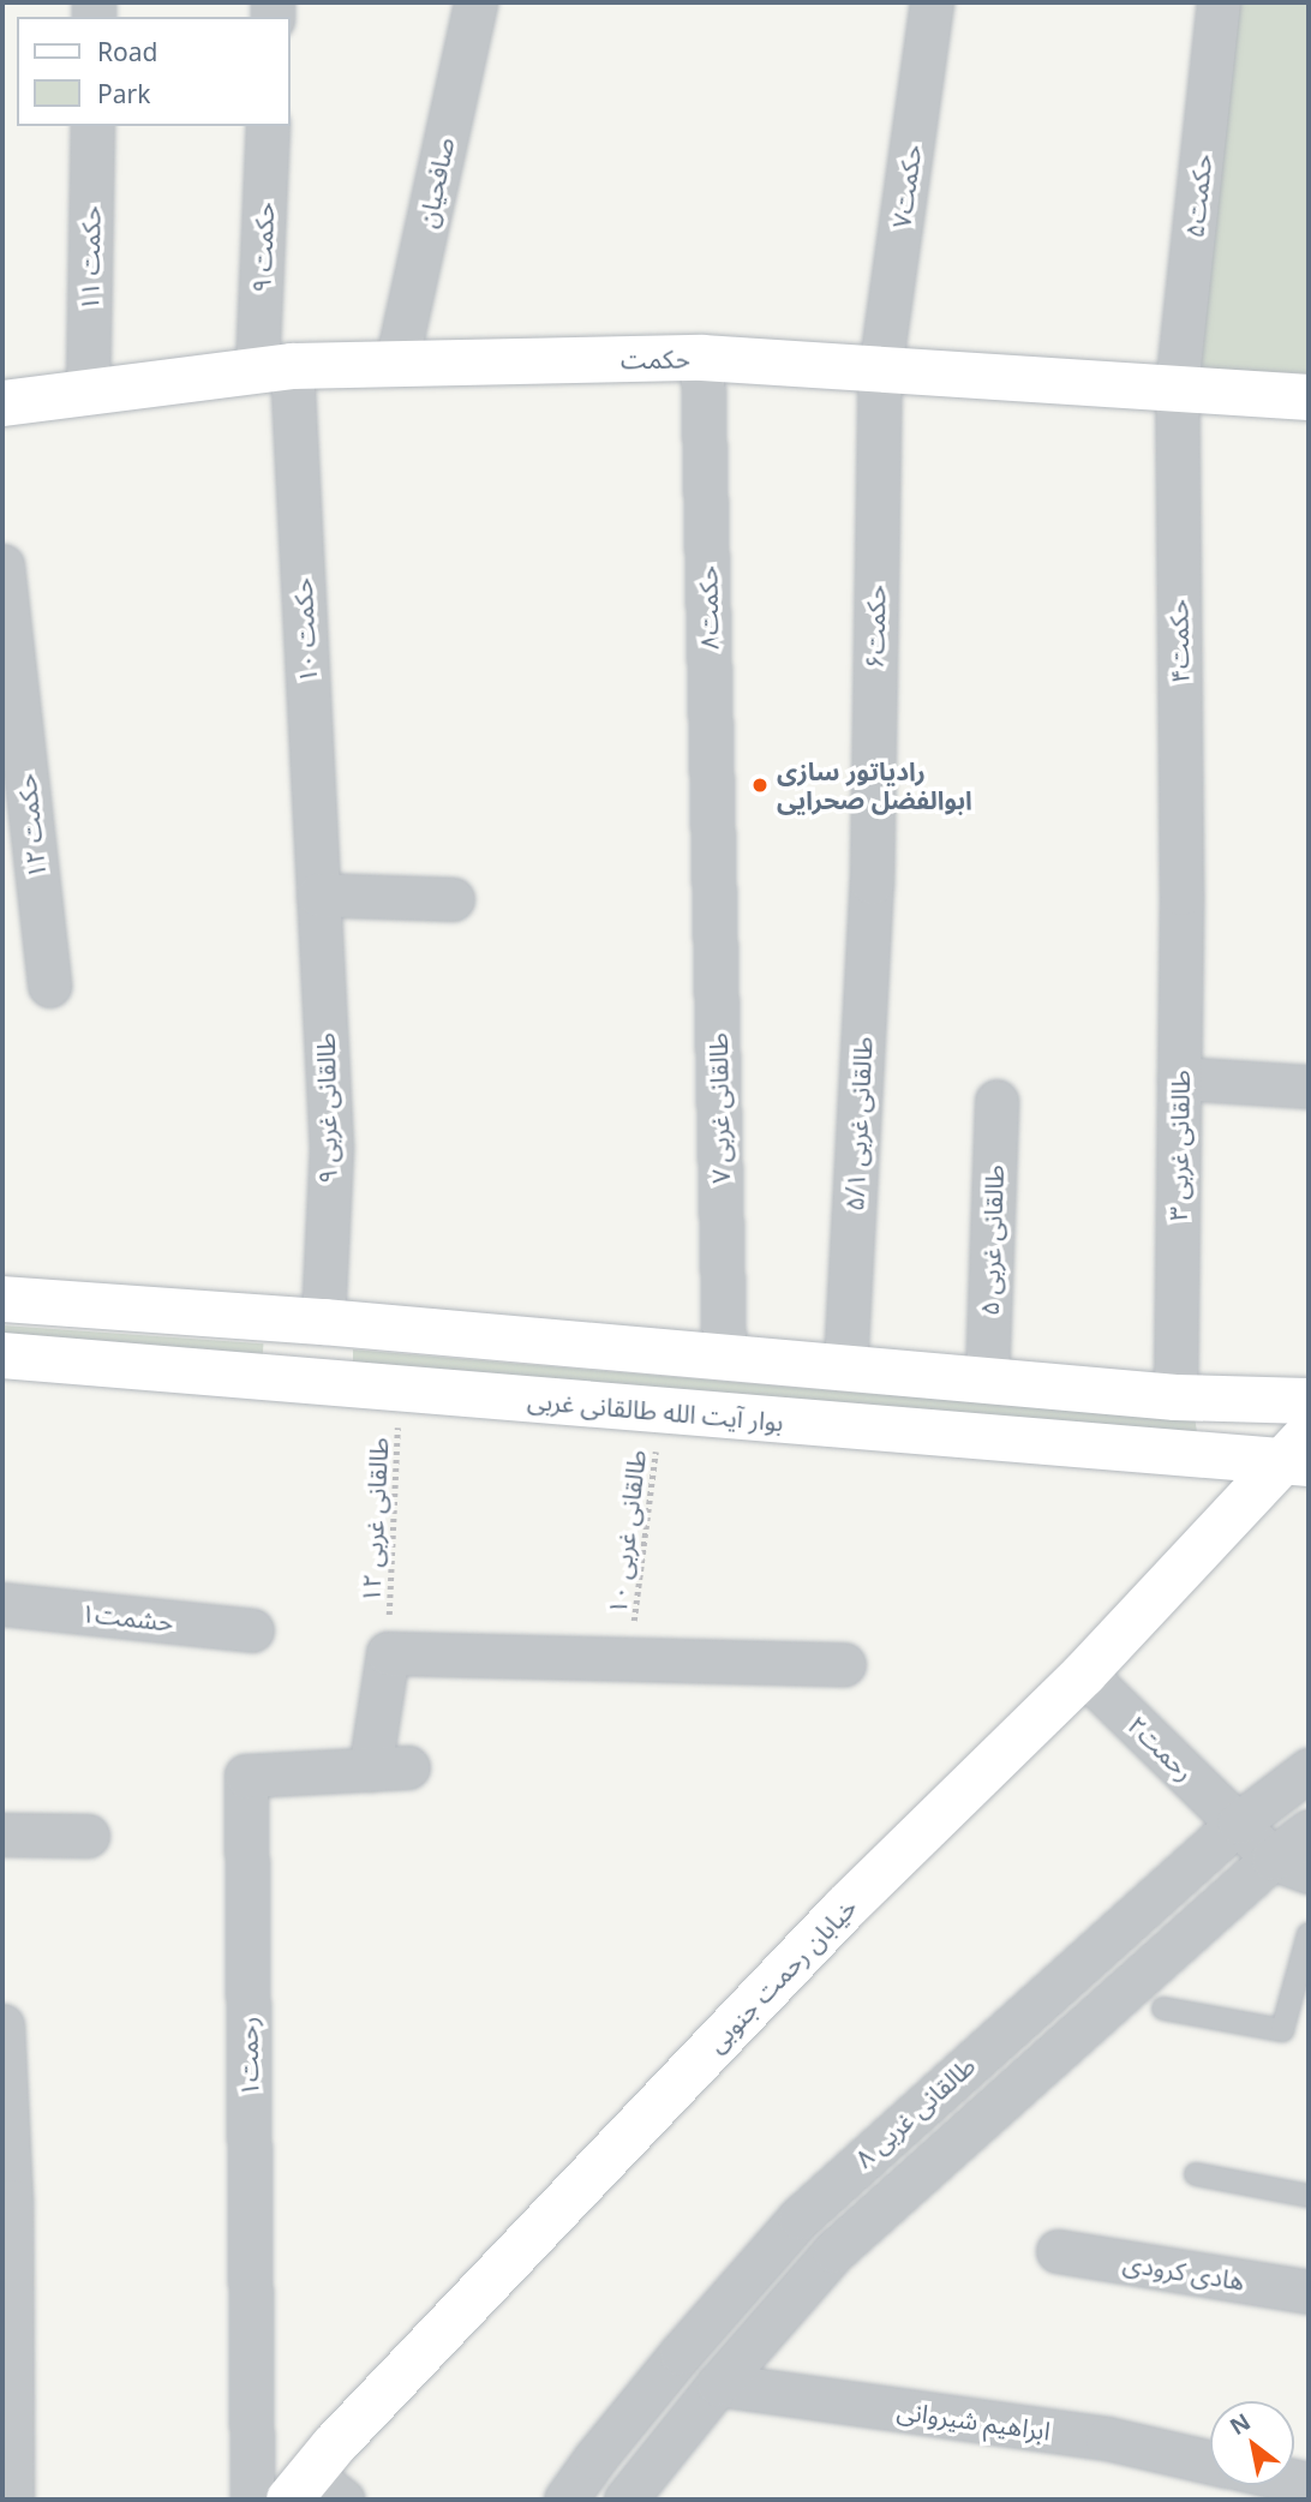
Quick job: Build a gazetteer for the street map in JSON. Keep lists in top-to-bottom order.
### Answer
{
  "streets": {
    "street": [
      "صافحیان",
      "حکمت۷",
      "حکمت۵",
      "حکمت ۹",
      "حکمت ۱۱",
      "حکمت",
      "حکمت۸",
      "حکمت۶",
      "حکمت ۱۰",
      "حکمت۴",
      "حکمت ۱۲",
      "طالقانی غربی ۹",
      "طالقانی غربی ۷",
      "طالقانی غربی ۵/۱",
      "طالقانی غربی ۳",
      "طالقانی غربی ۵",
      "بوار آیت الله طالقانی غربی",
      "حشمت۱",
      "رحمت۲",
      "خیابان رحمت جنوبی",
      "رحمت۱",
      "طالقانی غربی ۸",
      "هادی کرودی",
      "ابراهیم شیروانی"
    ],
    "path": ["طالقانی غربی ۱۲", "طالقانی غربی ۱۰"]
  },
  "crossings": [
    ["صافحیان", "حکمت"],
    ["حکمت۷", "حکمت"],
    ["حکمت۷", "حکمت۶"],
    ["حکمت۵", "حکمت"],
    ["حکمت۵", "حکمت۴"],
    ["حکمت ۹", "حکمت"],
    ["حکمت ۹", "حکمت ۱۰"],
    ["حکمت ۱۱", "حکمت"],
    ["حکمت", "حکمت۸"],
    ["حکمت", "حکمت۶"],
    ["حکمت", "حکمت ۱۰"],
    ["حکمت", "حکمت۴"],
    ["حکمت۸", "طالقانی غربی ۷"],
    ["حکمت۶", "طالقانی غربی ۵/۱"],
    ["حکمت ۱۰", "طالقانی غربی ۹"],
    ["حکمت۴", "طالقانی غربی ۳"],
    ["بوار آیت الله طالقانی غربی", "طالقانی غربی ۱۲"],
    ["بوار آیت الله طالقانی غربی", "طالقانی غربی ۱۰"],
    ["بوار آیت الله طالقانی غربی", "خیابان رحمت جنوبی"],
    ["طالقانی غربی ۱۲", "رحمت۱"],
    ["رحمت۲", "خیابان رحمت جنوبی"],
    ["رحمت۲", "طالقانی غربی ۸"],
    ["طالقانی غربی ۸", "ابراهیم شیروانی"]
  ],
  "places": ["رادیاتور سازی ابوالفضل صحرایی"],
  "legend": ["Road", "Park"],
  "north": "top left"
}
